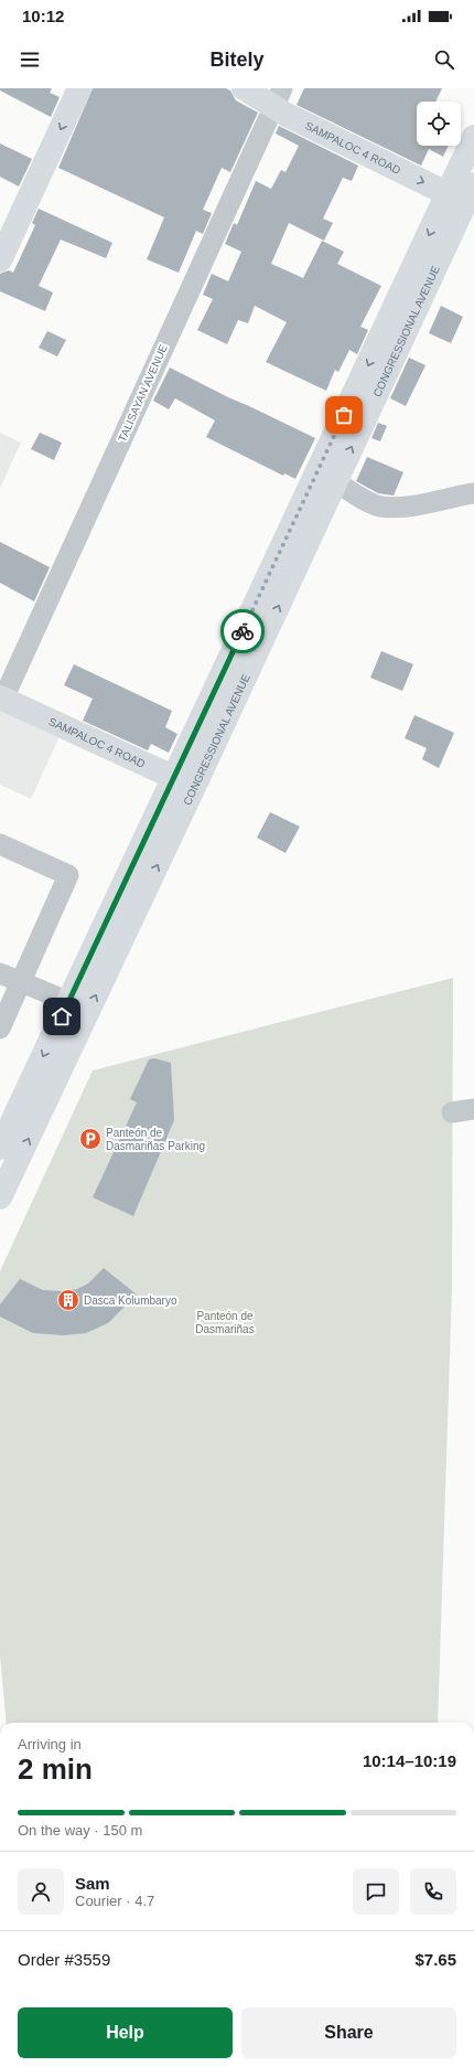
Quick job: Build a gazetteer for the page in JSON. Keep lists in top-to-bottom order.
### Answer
{
  "streets": {
    "main road": ["SAMPALOC 4 ROAD", "CONGRESSIONAL AVENUE"],
    "street": ["TALISAYAN AVENUE"]
  },
  "crossings": [
    ["SAMPALOC 4 ROAD", "CONGRESSIONAL AVENUE"],
    ["SAMPALOC 4 ROAD", "TALISAYAN AVENUE"]
  ],
  "one_way": ["SAMPALOC 4 ROAD"],
  "parks": ["Panteón de Dasmariñas"],
  "places": {
    "parking": ["Panteón de Dasmariñas Parking"],
    "building": ["Dasca Kolumbaryo"]
  },
  "page": {
    "status": "10:12",
    "header": "Bitely",
    "heading": ["2 min", "Arriving in", "10:14–10:19"],
    "panel": [
      "Sam",
      "Courier · 4.7",
      "Order #3559",
      "$7.65"
    ],
    "bar": "On the way · 150 m",
    "buttons": ["Help", "Share"]
  }
}
